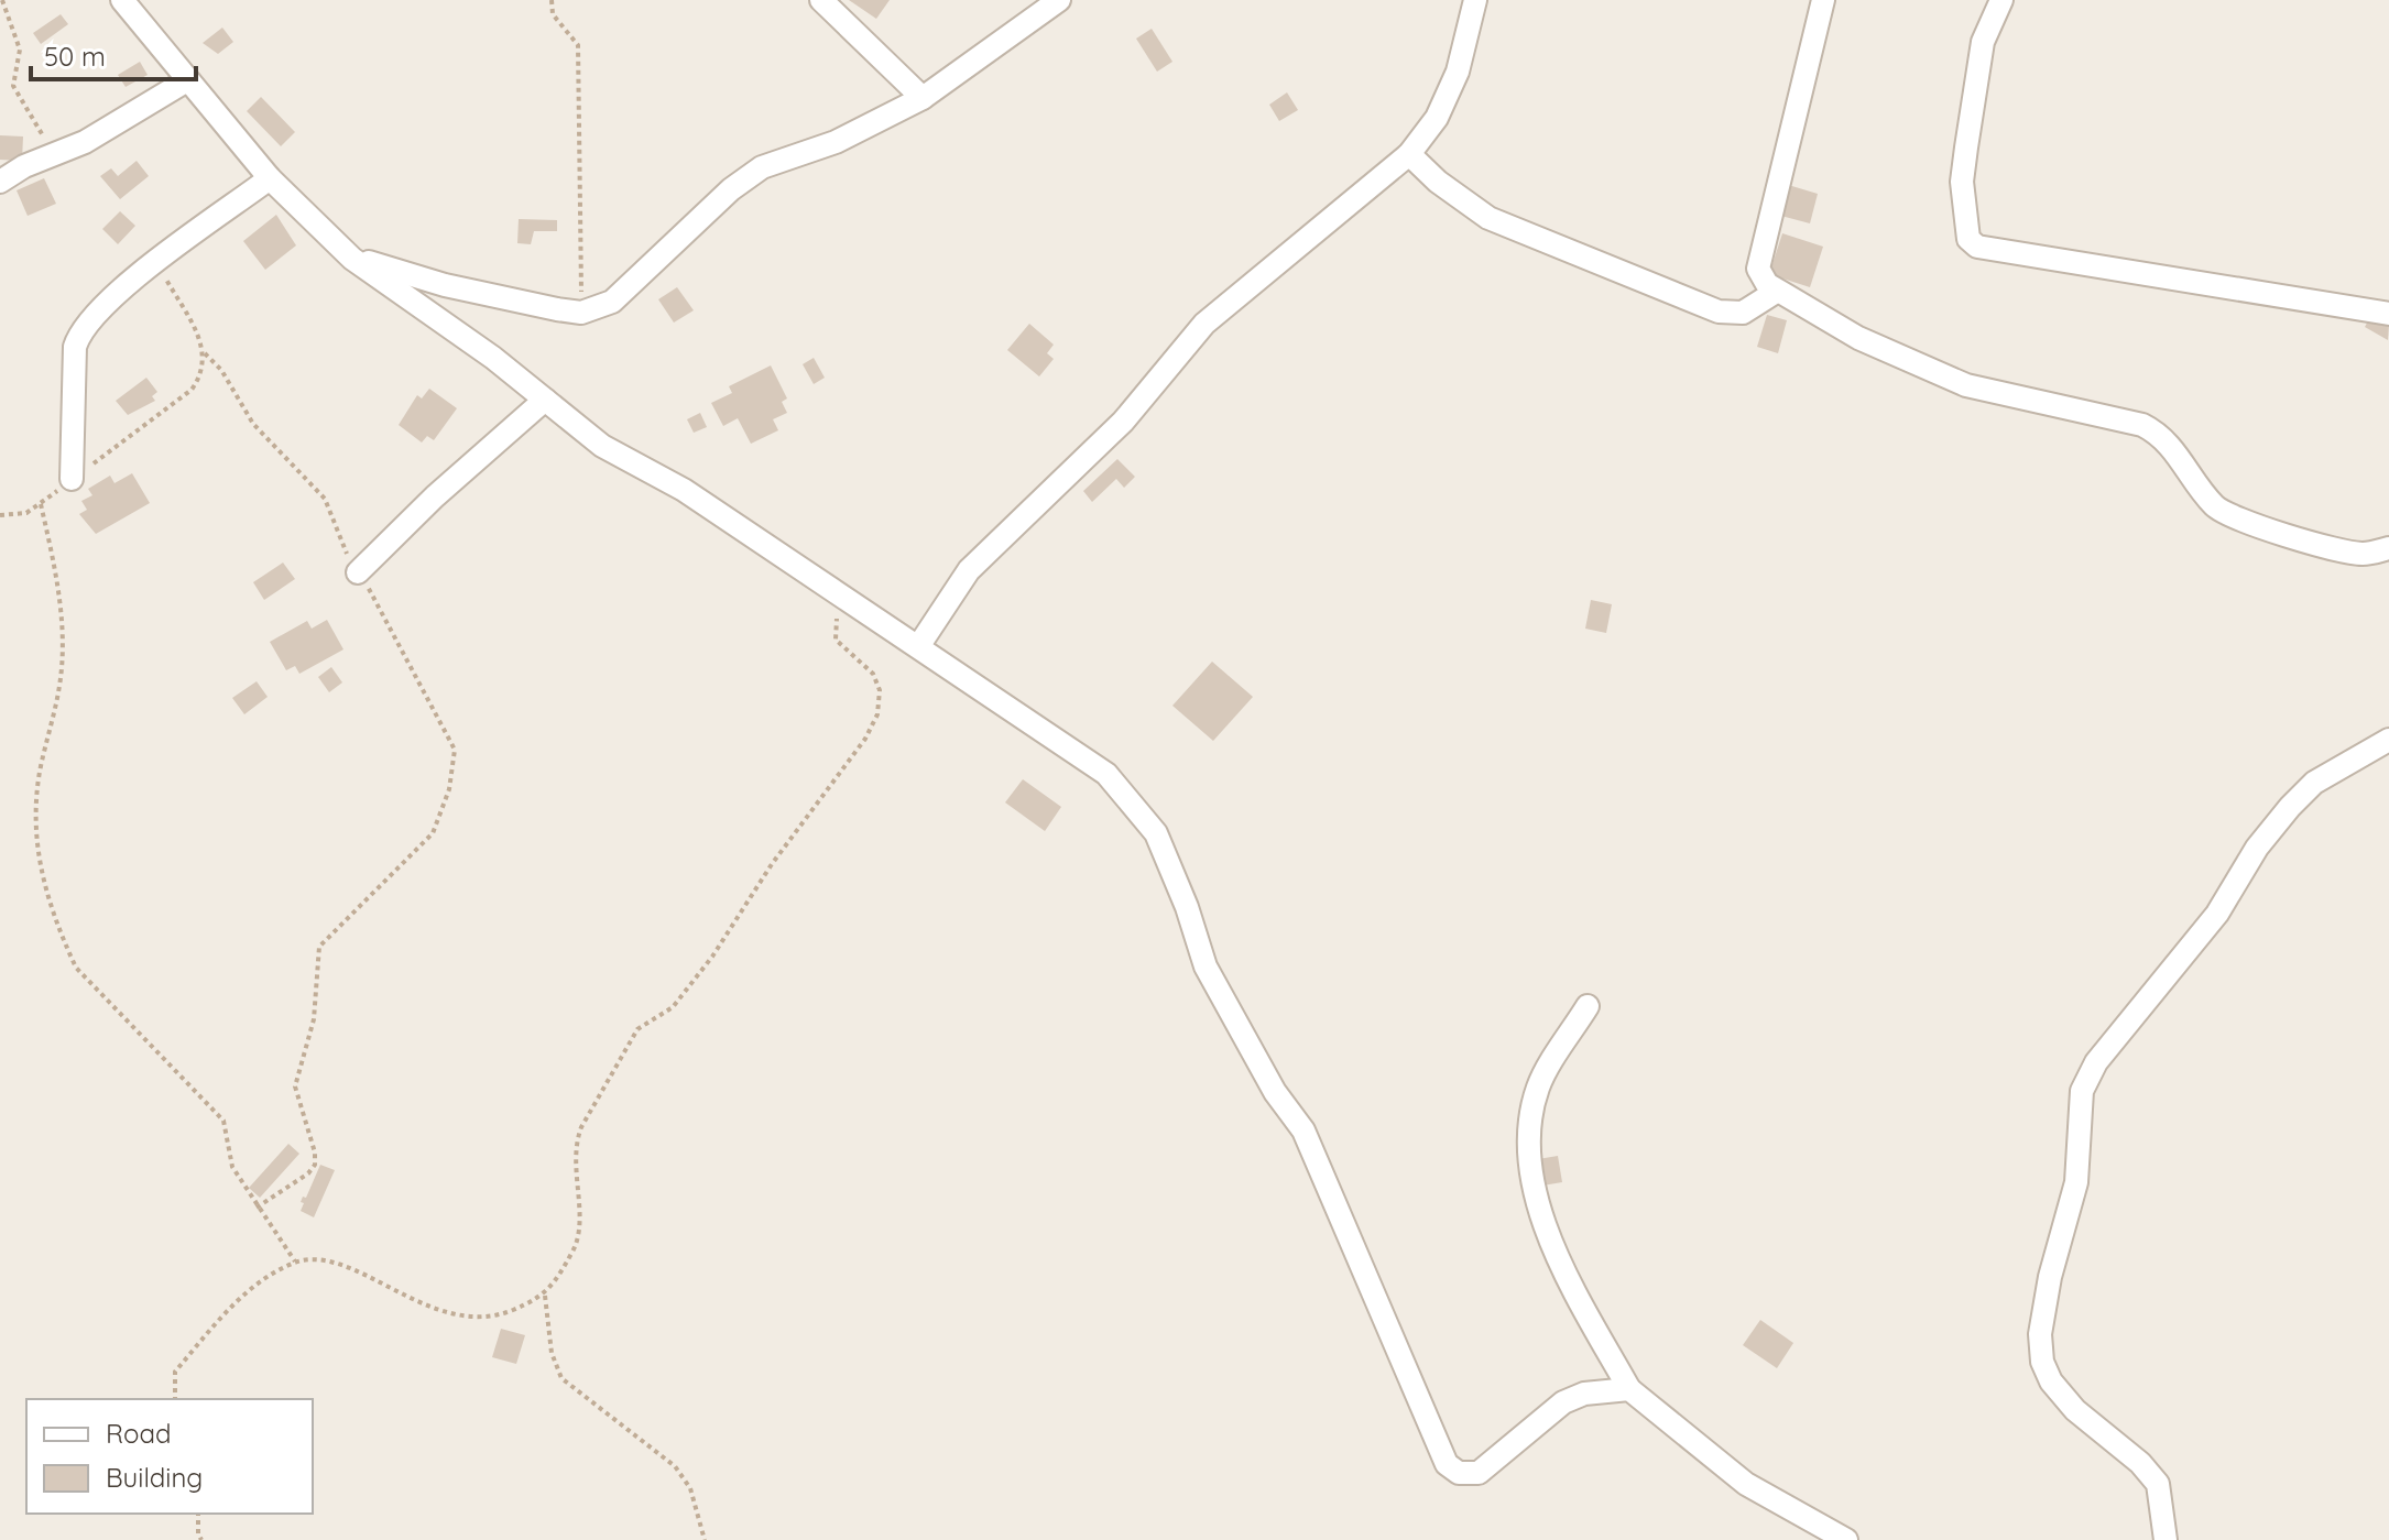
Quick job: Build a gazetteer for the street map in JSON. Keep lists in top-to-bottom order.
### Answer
{
  "legend": ["Road", "Building"],
  "scale_bar": "50 m"
}
